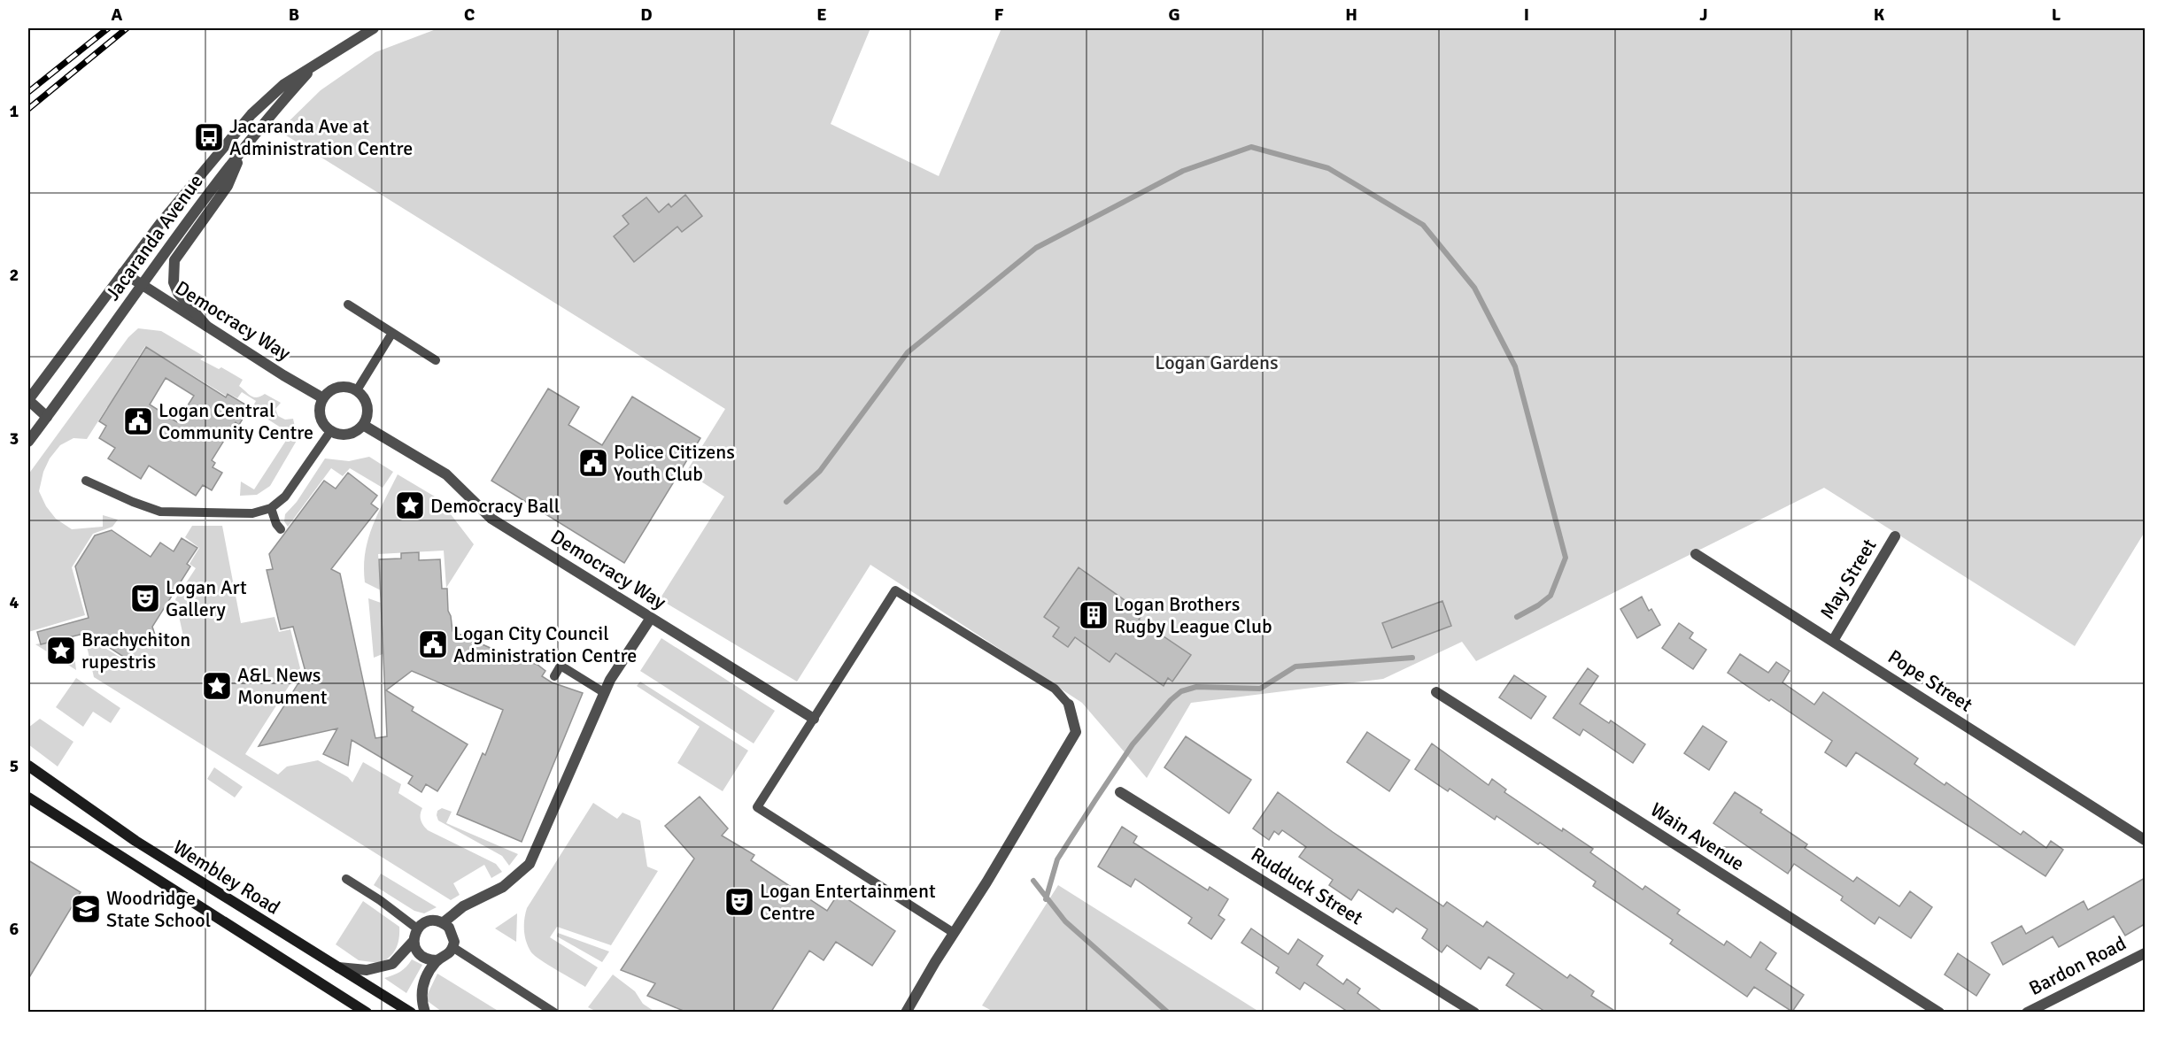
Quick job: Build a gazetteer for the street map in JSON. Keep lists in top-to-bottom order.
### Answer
{
  "streets": {
    "main road": ["Wembley Road"],
    "street": [
      "Jacaranda Avenue",
      "Democracy Way",
      "May Street",
      "Pope Street",
      "Wain Avenue",
      "Rudduck Street",
      "Bardon Road"
    ]
  },
  "crossings": [
    ["Jacaranda Avenue", "Democracy Way"],
    ["May Street", "Pope Street"]
  ],
  "parks": ["Logan Gardens"],
  "places": {
    "bus stop": ["Jacaranda Ave at Administration Centre"],
    "public building": ["Logan Central Community Centre", "Police Citizens Youth Club", "Logan City Council Administration Centre"],
    "place": ["Democracy Ball", "Brachychiton rupestris", "A&L News Monument"],
    "theatre": ["Logan Art Gallery", "Logan Entertainment Centre"],
    "building": ["Logan Brothers Rugby League Club"],
    "school or university": ["Woodridge State School"]
  },
  "grid": {
    "columns": [
      "A",
      "B",
      "C",
      "D",
      "E",
      "F",
      "G",
      "H",
      "I",
      "J",
      "K",
      "L"
    ],
    "rows": [
      "1",
      "2",
      "3",
      "4",
      "5",
      "6"
    ]
  }
}
